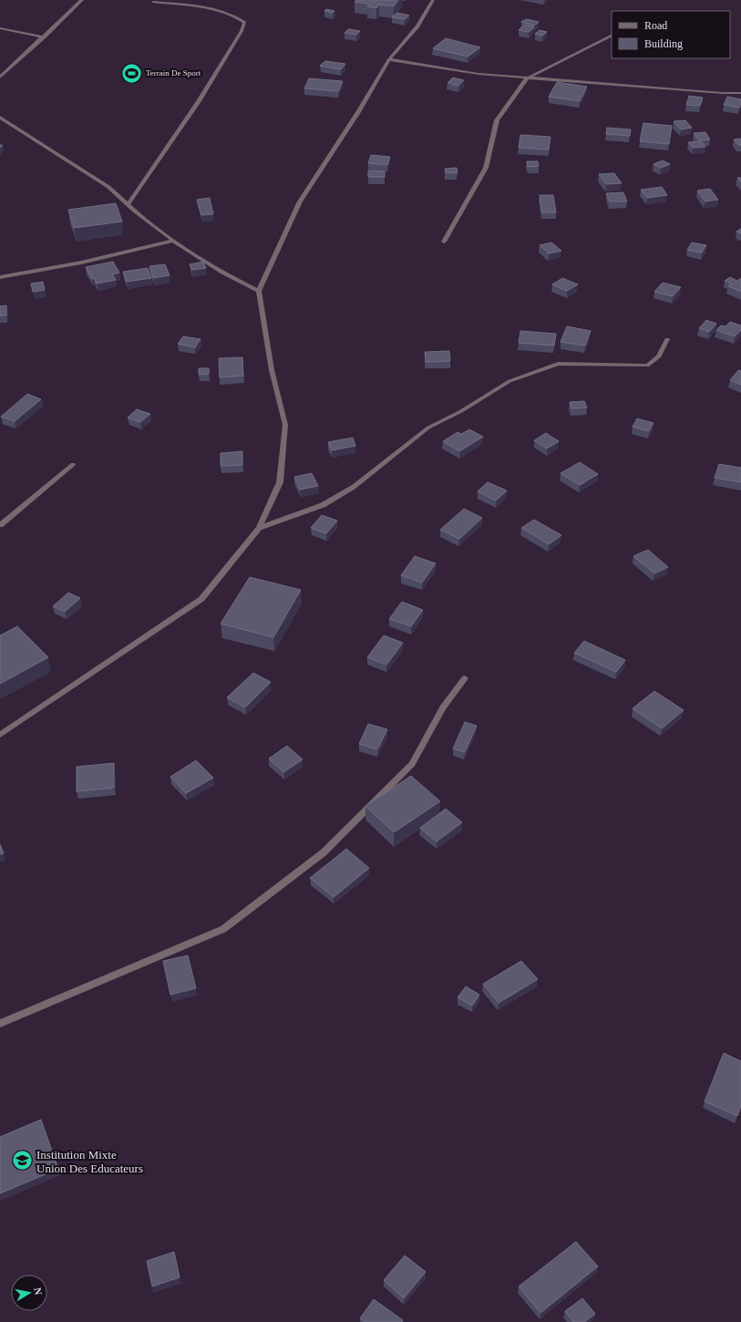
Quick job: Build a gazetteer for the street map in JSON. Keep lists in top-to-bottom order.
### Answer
{
  "places": {
    "sports": ["Terrain De Sport"],
    "school or university": ["Institution Mixte Union Des Educateurs"]
  },
  "legend": ["Road", "Building"],
  "north": "right"
}
